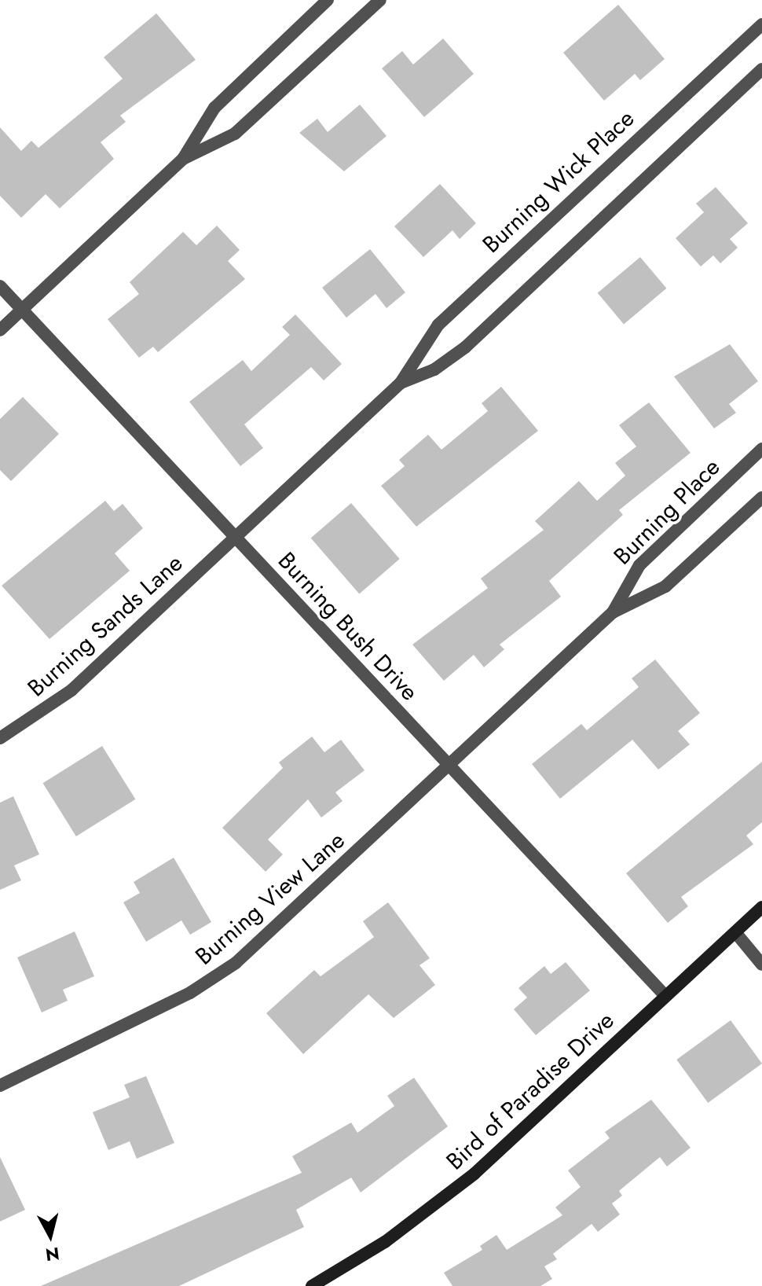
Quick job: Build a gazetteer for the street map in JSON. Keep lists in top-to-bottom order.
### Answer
{
  "streets": {
    "street": [
      "Burning Wick Place",
      "Burning Place",
      "Burning Sands Lane",
      "Burning Bush Drive",
      "Burning View Lane",
      "Bird of Paradise Drive"
    ]
  },
  "crossings": [
    ["Burning Wick Place", "Burning Sands Lane"],
    ["Burning Wick Place", "Burning Bush Drive"],
    ["Burning Place", "Burning Bush Drive"],
    ["Burning Place", "Burning View Lane"],
    ["Burning Sands Lane", "Burning Bush Drive"],
    ["Burning Bush Drive", "Burning View Lane"],
    ["Burning Bush Drive", "Bird of Paradise Drive"]
  ],
  "north": "bottom"
}
